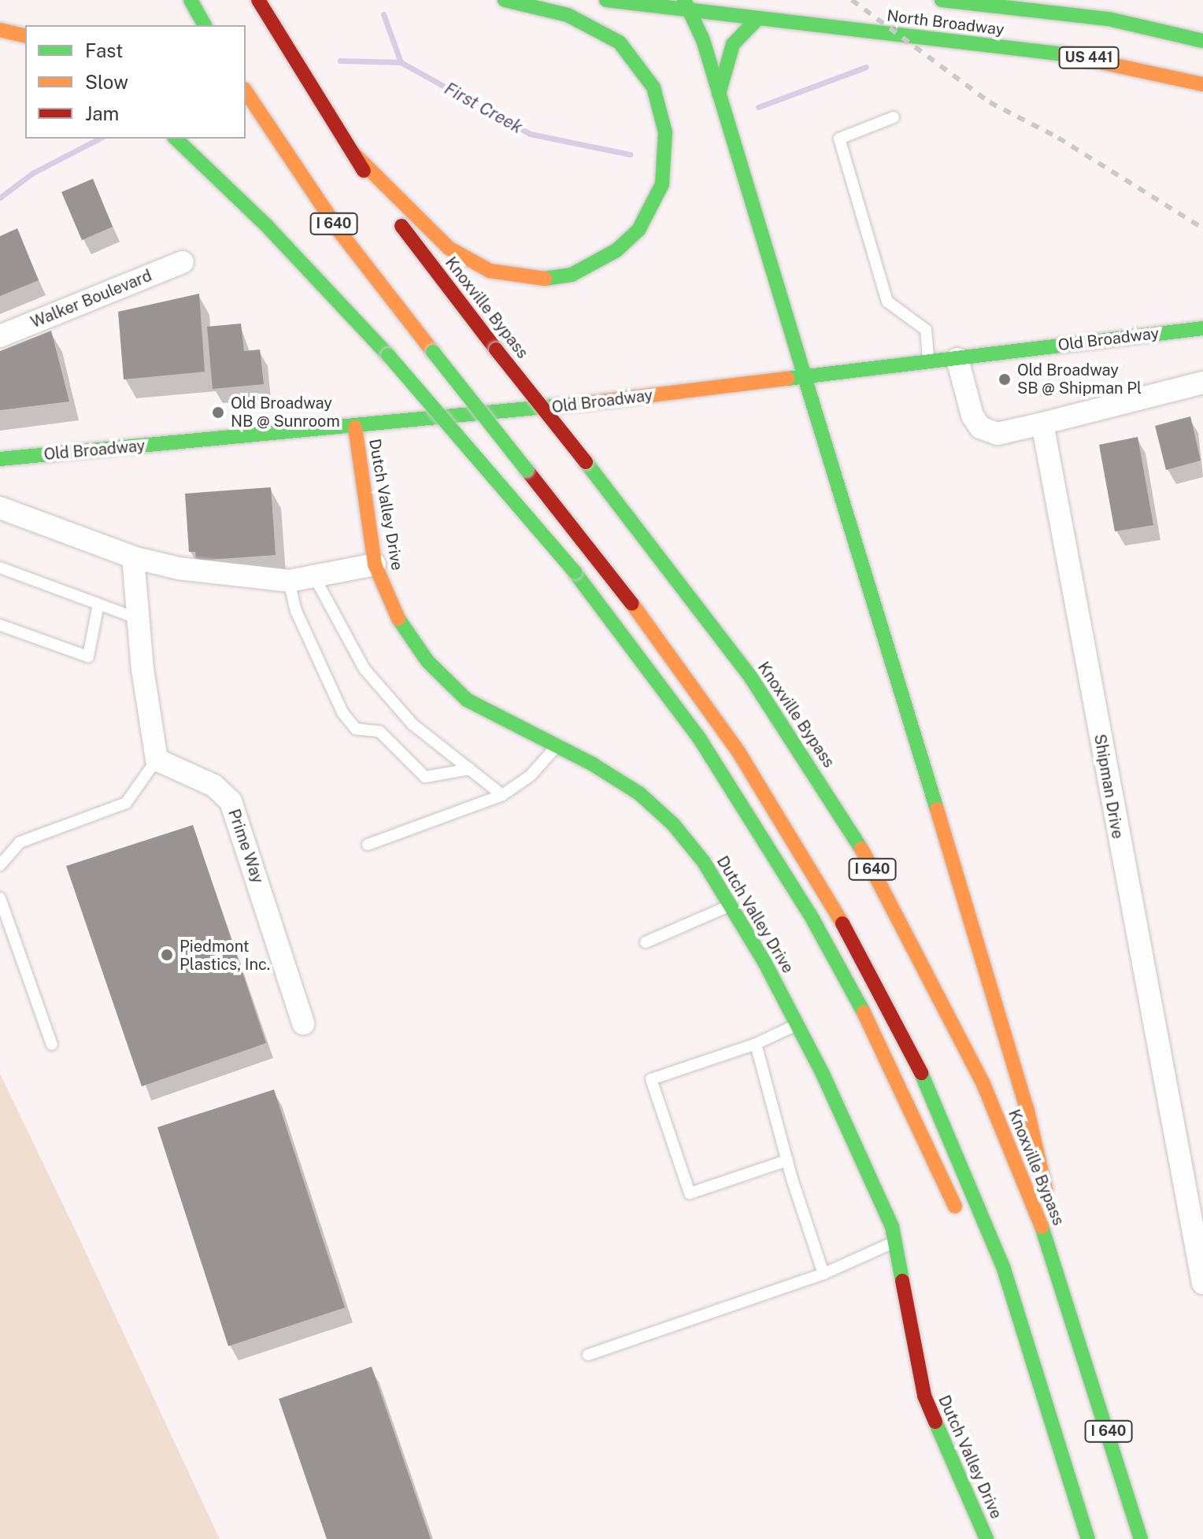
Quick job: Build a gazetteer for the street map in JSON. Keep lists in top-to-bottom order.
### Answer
{
  "streets": {
    "main road": [
      "North Broadway",
      "US 441",
      "I 640",
      "Knoxville Bypass",
      "Old Broadway",
      "Dutch Valley Drive"
    ],
    "street": ["Walker Boulevard", "Shipman Drive", "Prime Way"]
  },
  "crossings": [
    ["Old Broadway", "Dutch Valley Drive"]
  ],
  "water": ["First Creek"],
  "places": ["Old Broadway SB @ Shipman Pl", "Old Broadway NB @ Sunroom", "Piedmont Plastics, Inc."],
  "legend": ["Fast", "Slow", "Jam"]
}
